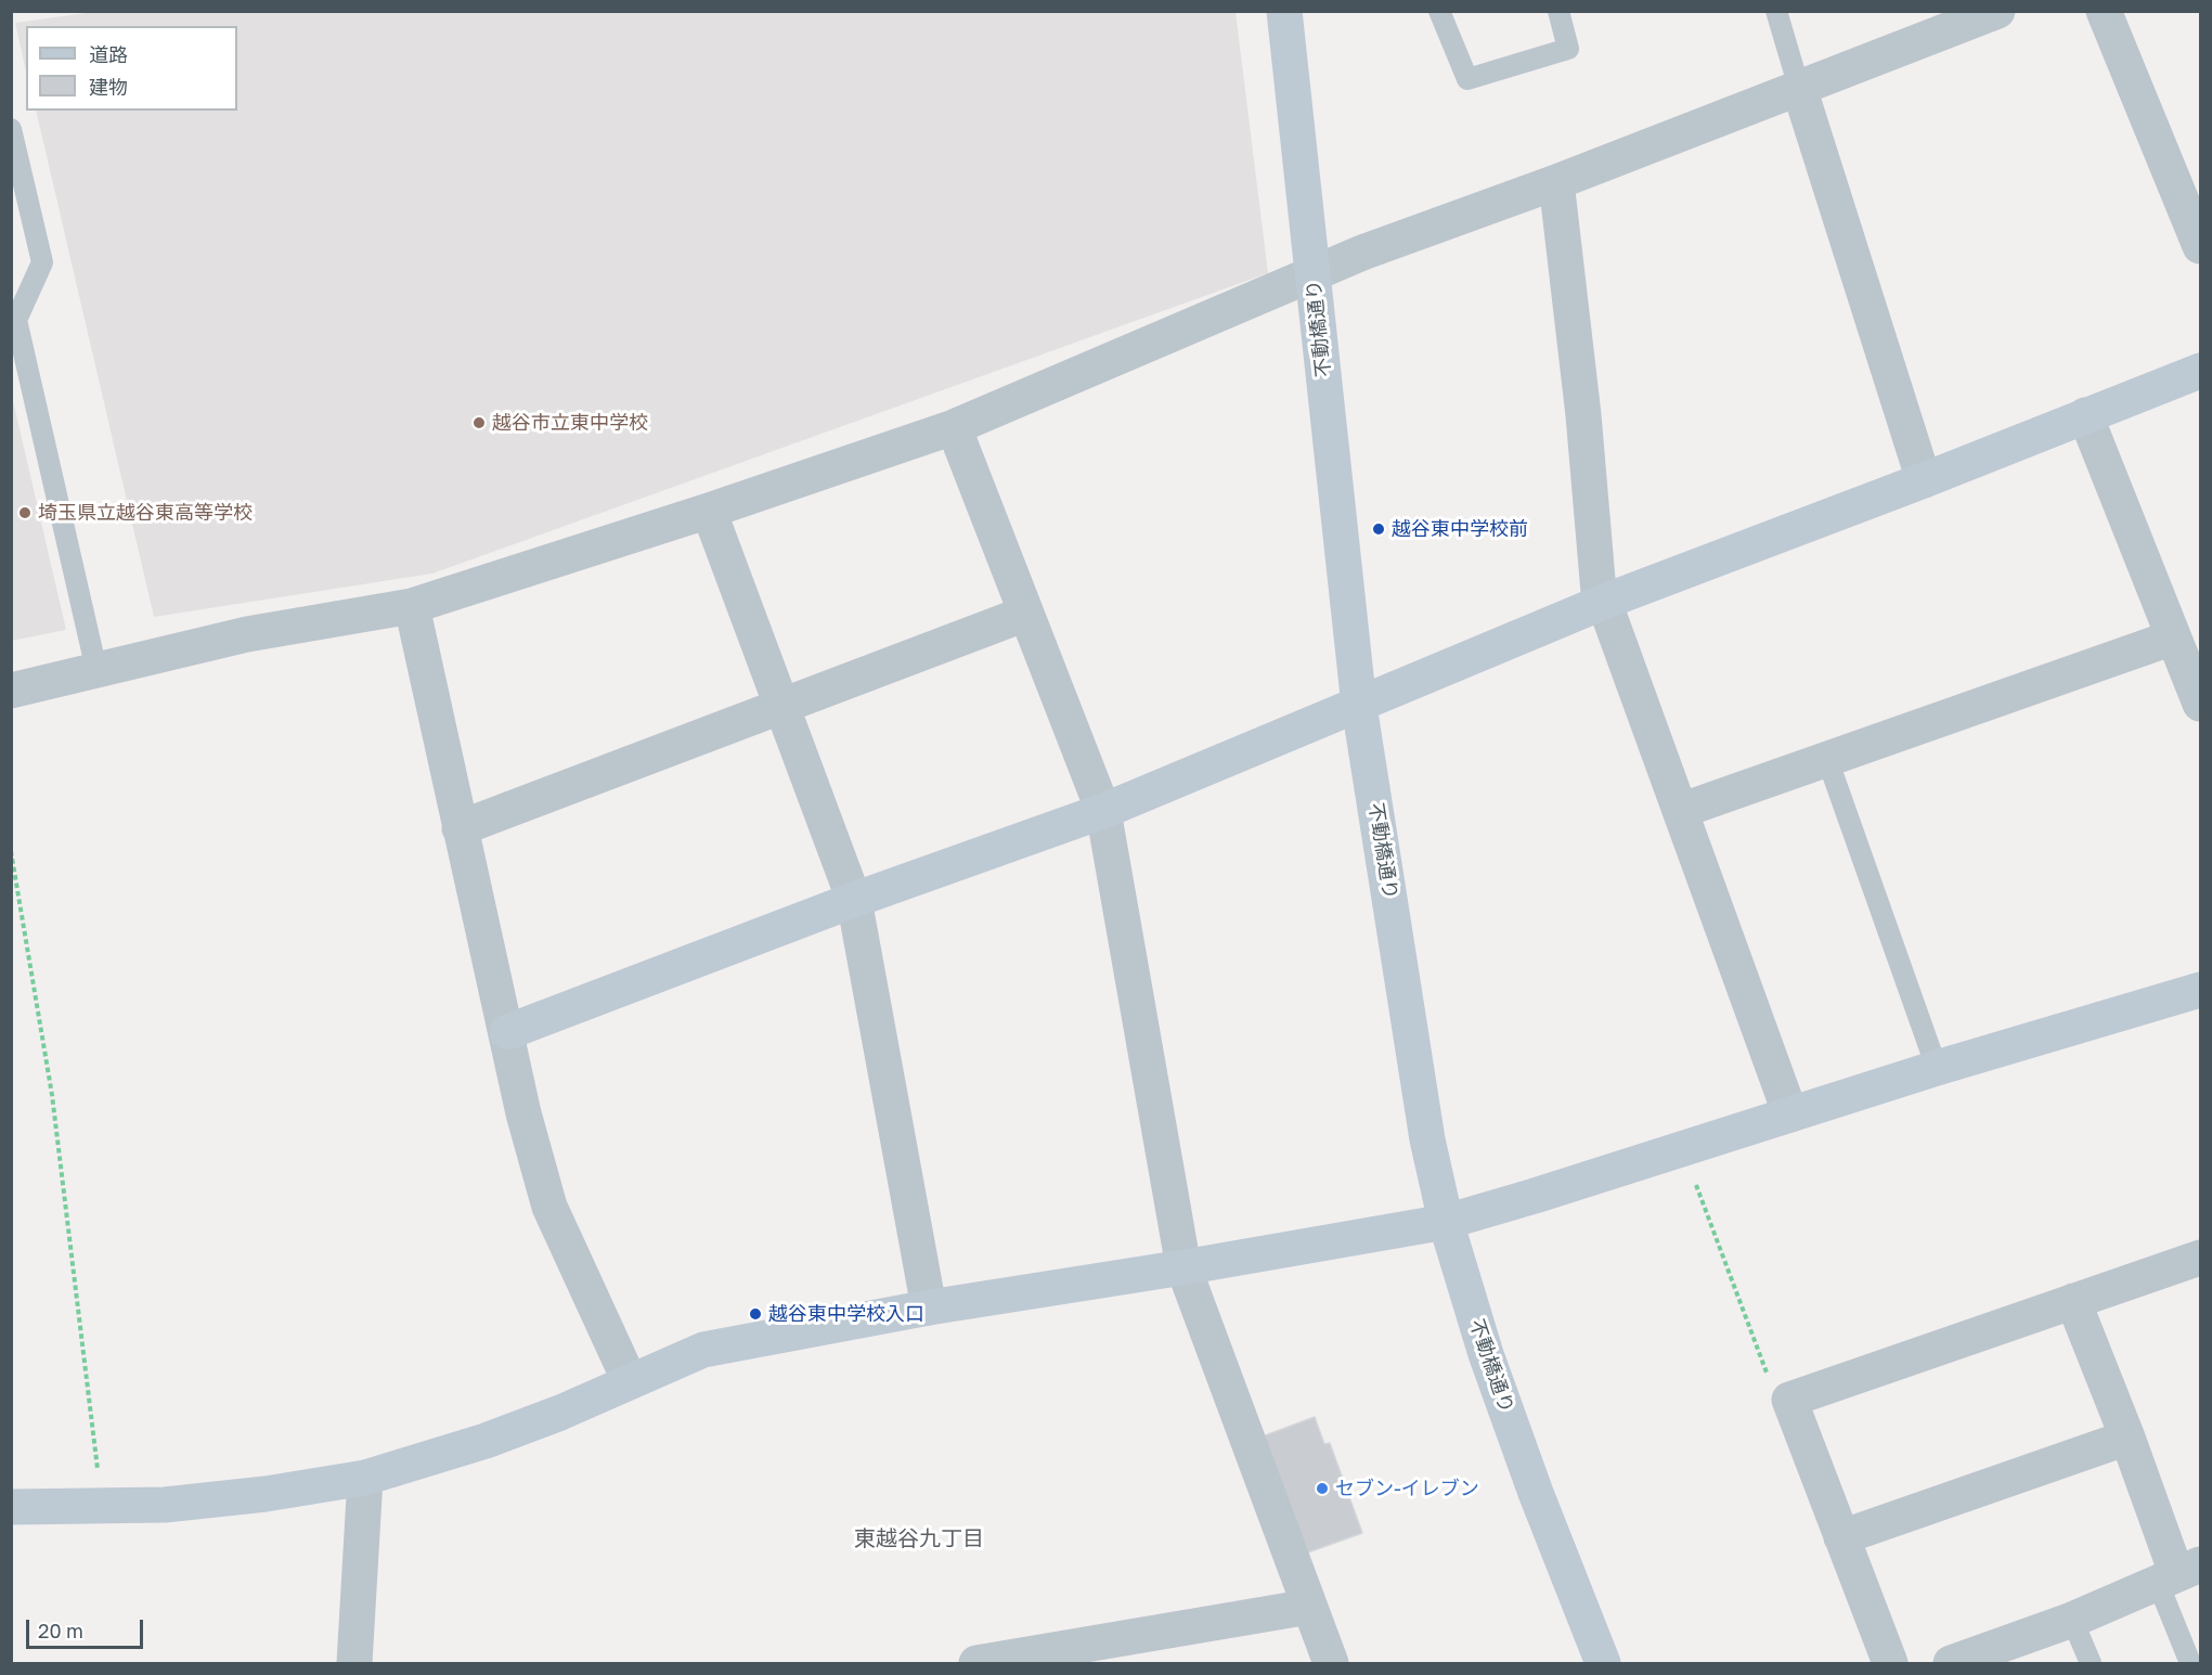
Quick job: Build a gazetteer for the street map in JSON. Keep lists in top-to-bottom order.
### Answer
{
  "streets": {
    "street": ["不動橋通り"]
  },
  "districts": ["東越谷九丁目"],
  "places": [
    "越谷市立東中学校",
    "埼玉県立越谷東高等学校",
    "越谷東中学校前",
    "越谷東中学校入口",
    "セブン-イレブン"
  ],
  "legend": ["道路", "建物"],
  "scale_bar": "20 m"
}
